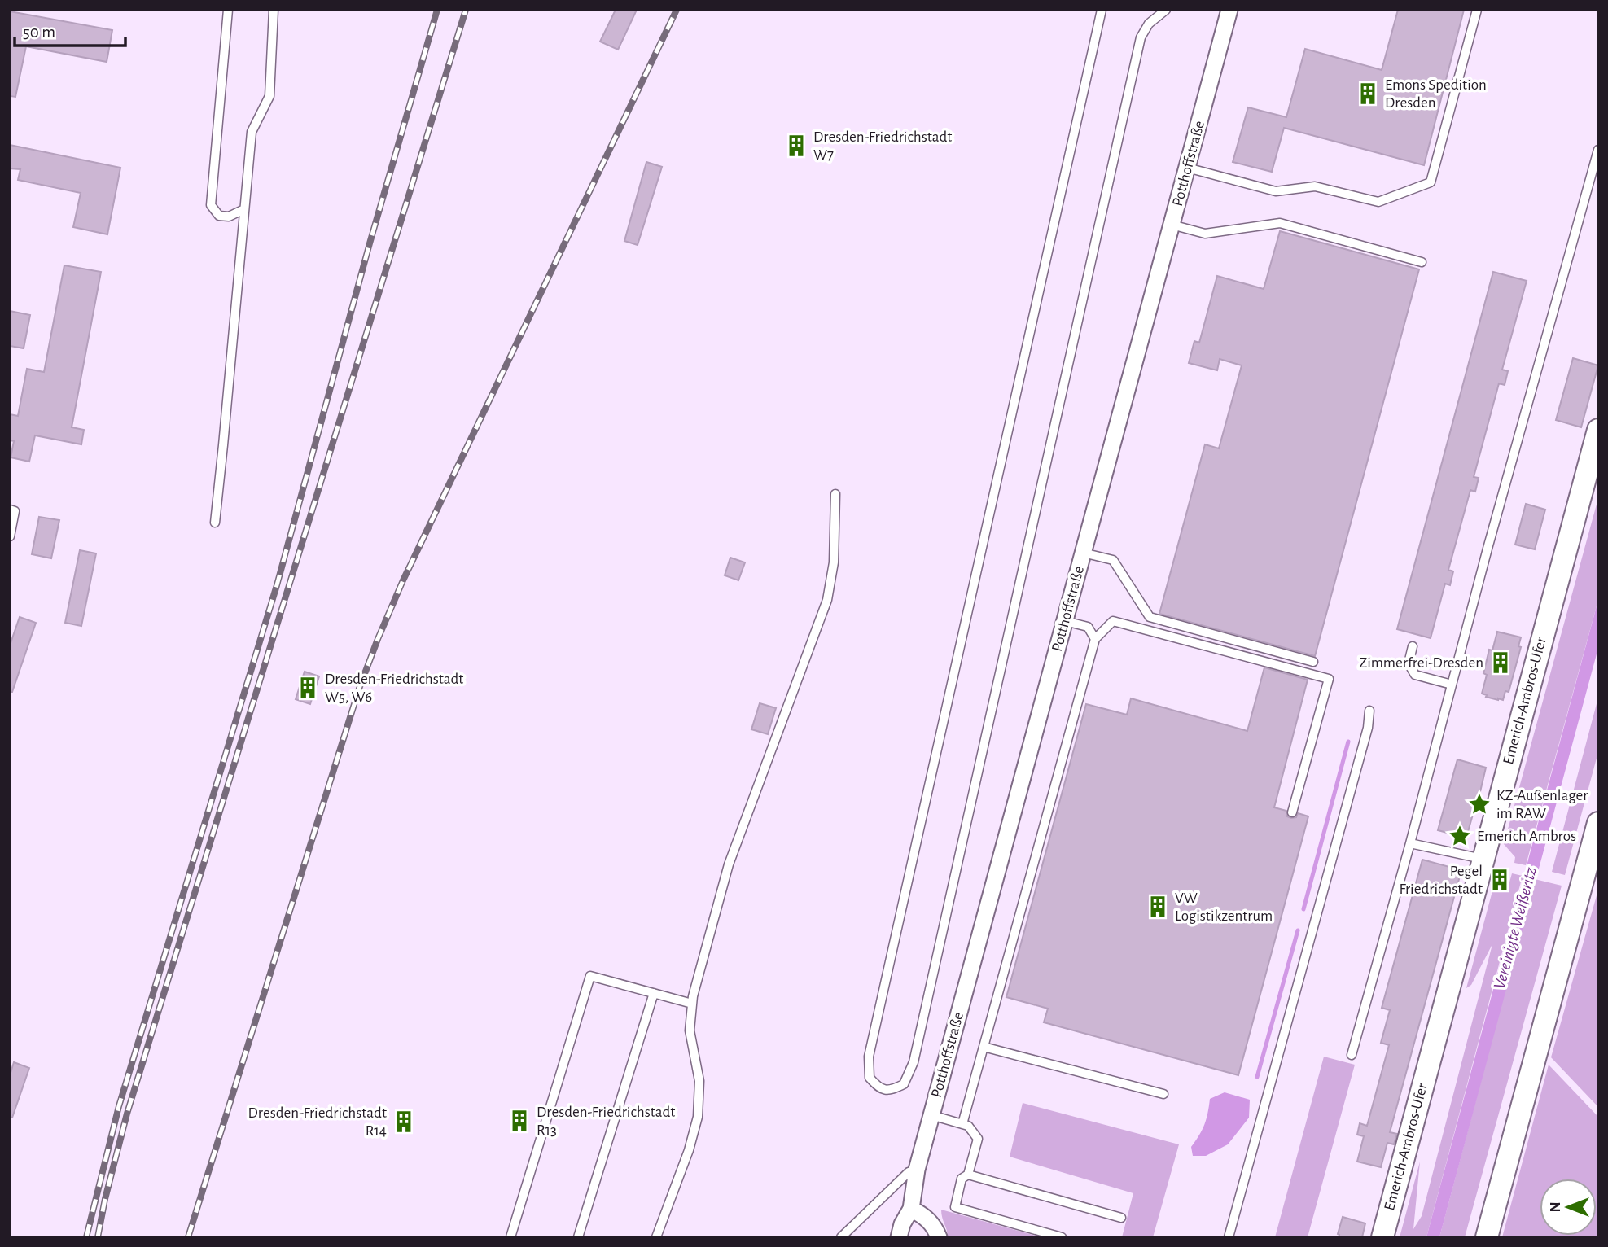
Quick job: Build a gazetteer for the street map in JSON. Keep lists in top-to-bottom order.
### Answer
{
  "streets": {
    "main road": ["Emerich-Ambros-Ufer"],
    "street": ["Potthoffstraße"]
  },
  "water": ["Vereinigte Weißeritz"],
  "places": {
    "building": [
      "Emons Spedition Dresden",
      "Dresden-Friedrichstadt W7",
      "Zimmerfrei-Dresden",
      "Dresden-Friedrichstadt W5, W6",
      "Pegel Friedrichstadt",
      "VW Logistikzentrum",
      "Dresden-Friedrichstadt R13",
      "Dresden-Friedrichstadt R14"
    ],
    "place": ["KZ-Außenlager im RAW", "Emerich Ambros"]
  },
  "scale_bar": "50 m",
  "north": "left"
}
